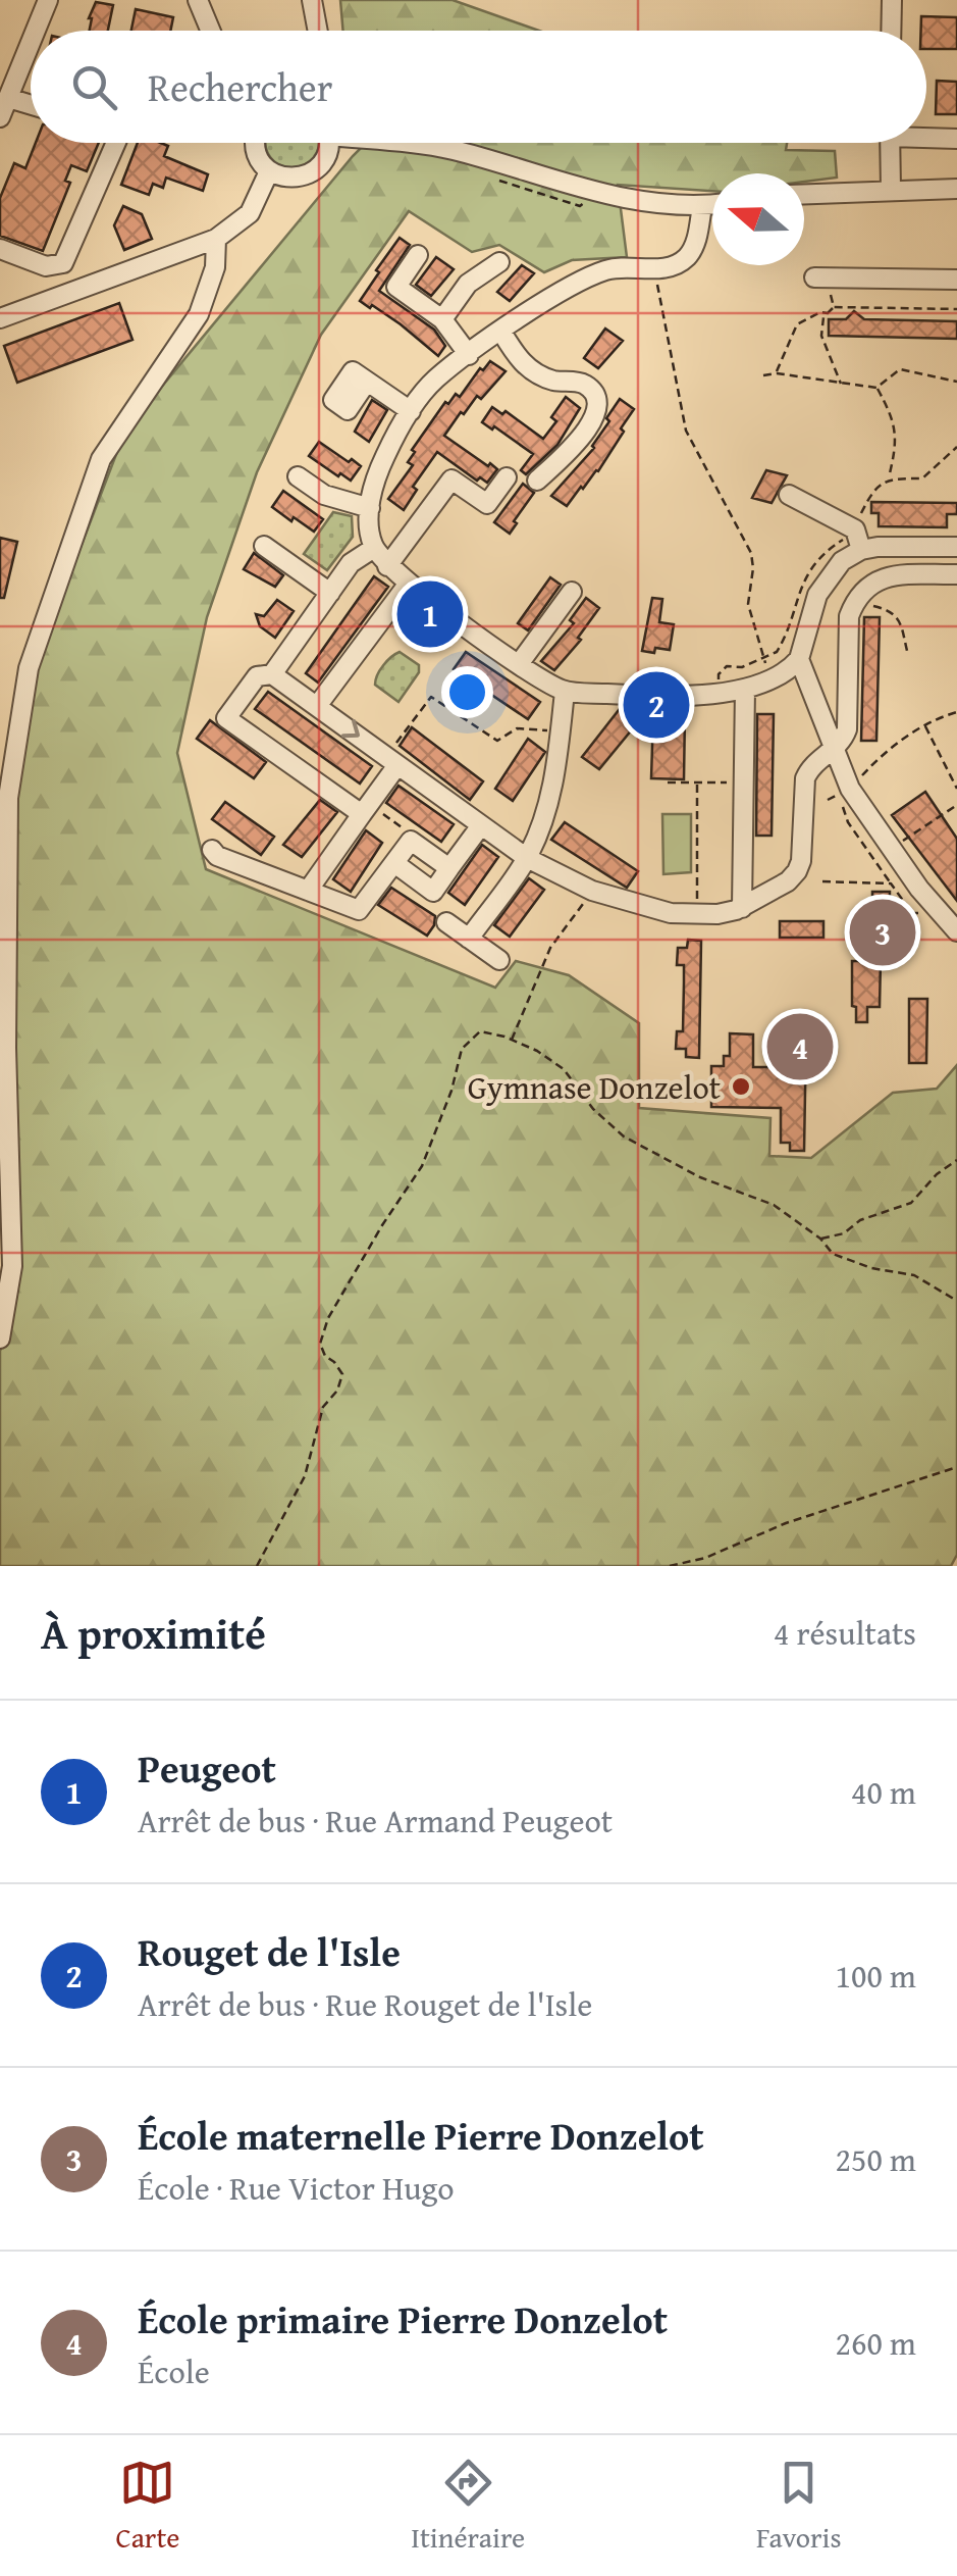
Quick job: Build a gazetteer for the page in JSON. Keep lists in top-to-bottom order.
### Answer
{
  "places": ["Gymnase Donzelot"],
  "north": "left",
  "page": {
    "search": "Rechercher",
    "pins": [
      "1",
      "2",
      "3",
      "4"
    ],
    "heading": ["À proximité", "4 résultats"],
    "list": [
      {
        "mark": "1",
        "name": "Peugeot",
        "note": "Arrêt de bus · Rue Armand Peugeot",
        "value": "40 m"
      },
      {
        "mark": "2",
        "name": "Rouget de l'Isle",
        "note": "Arrêt de bus · Rue Rouget de l'Isle",
        "value": "100 m"
      },
      {
        "mark": "3",
        "name": "École maternelle Pierre Donzelot",
        "note": "École · Rue Victor Hugo",
        "value": "250 m"
      },
      {
        "mark": "4",
        "name": "École primaire Pierre Donzelot",
        "note": "École",
        "value": "260 m"
      }
    ],
    "nav": ["Carte", "Itinéraire", "Favoris"]
  }
}
